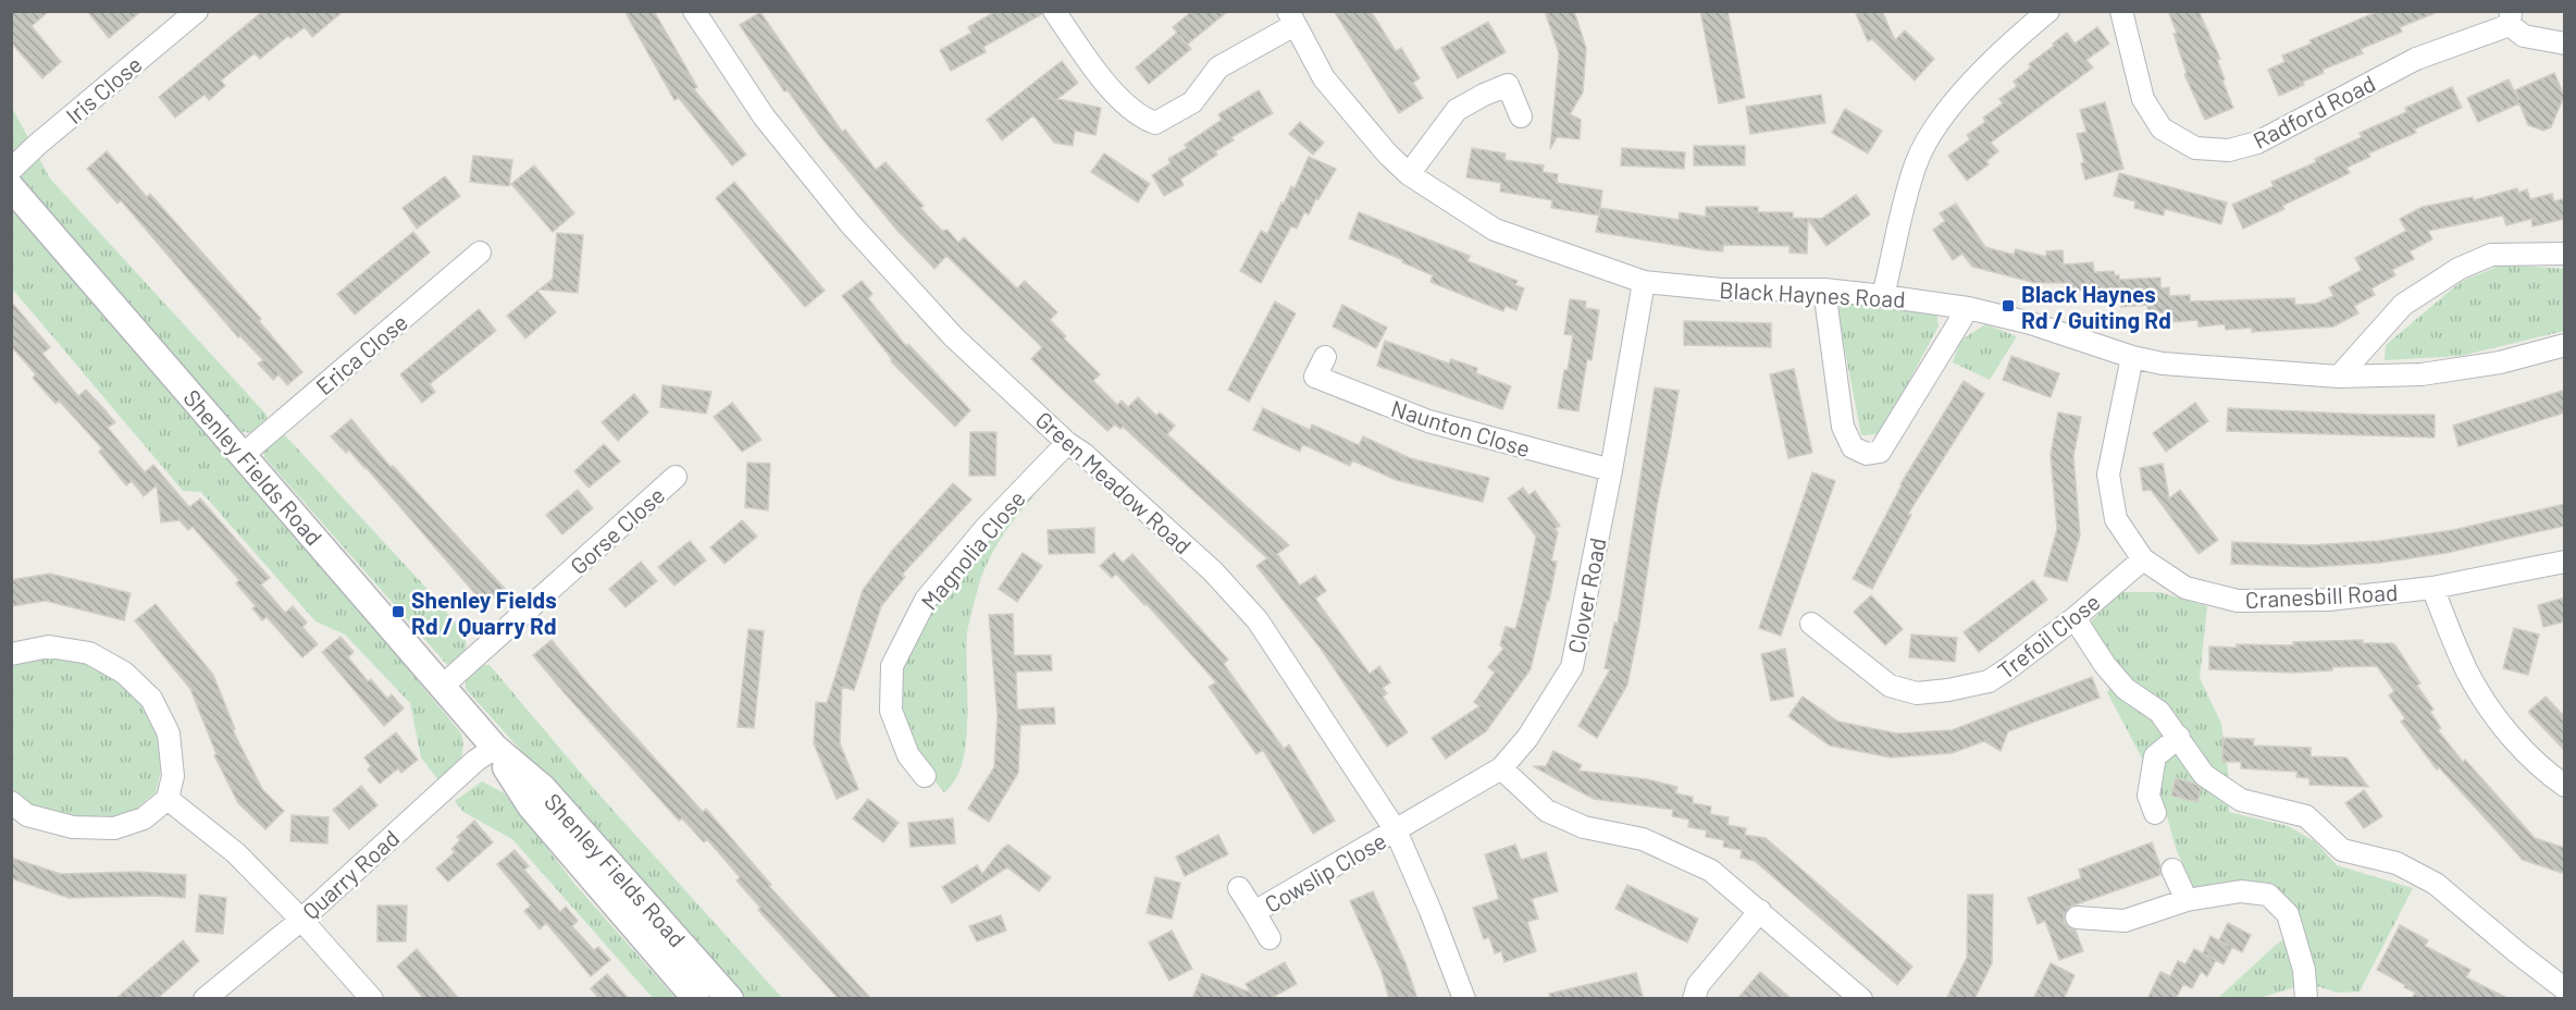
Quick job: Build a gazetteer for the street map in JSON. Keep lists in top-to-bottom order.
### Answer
{
  "streets": {
    "street": [
      "Iris Close",
      "Radford Road",
      "Black Haynes Road",
      "Erica Close",
      "Naunton Close",
      "Shenley Fields Road",
      "Green Meadow Road",
      "Gorse Close",
      "Magnolia Close",
      "Clover Road",
      "Cranesbill Road",
      "Trefoil Close",
      "Cowslip Close",
      "Quarry Road"
    ]
  },
  "crossings": [
    ["Black Haynes Road", "Clover Road"],
    ["Black Haynes Road", "Cranesbill Road"],
    ["Erica Close", "Shenley Fields Road"],
    ["Naunton Close", "Clover Road"],
    ["Shenley Fields Road", "Gorse Close"],
    ["Shenley Fields Road", "Quarry Road"],
    ["Green Meadow Road", "Magnolia Close"],
    ["Green Meadow Road", "Clover Road"],
    ["Green Meadow Road", "Cowslip Close"],
    ["Clover Road", "Cowslip Close"],
    ["Cranesbill Road", "Trefoil Close"]
  ],
  "places": {
    "transit": ["Black Haynes Rd / Guiting Rd", "Shenley Fields Rd / Quarry Rd"]
  }
}
